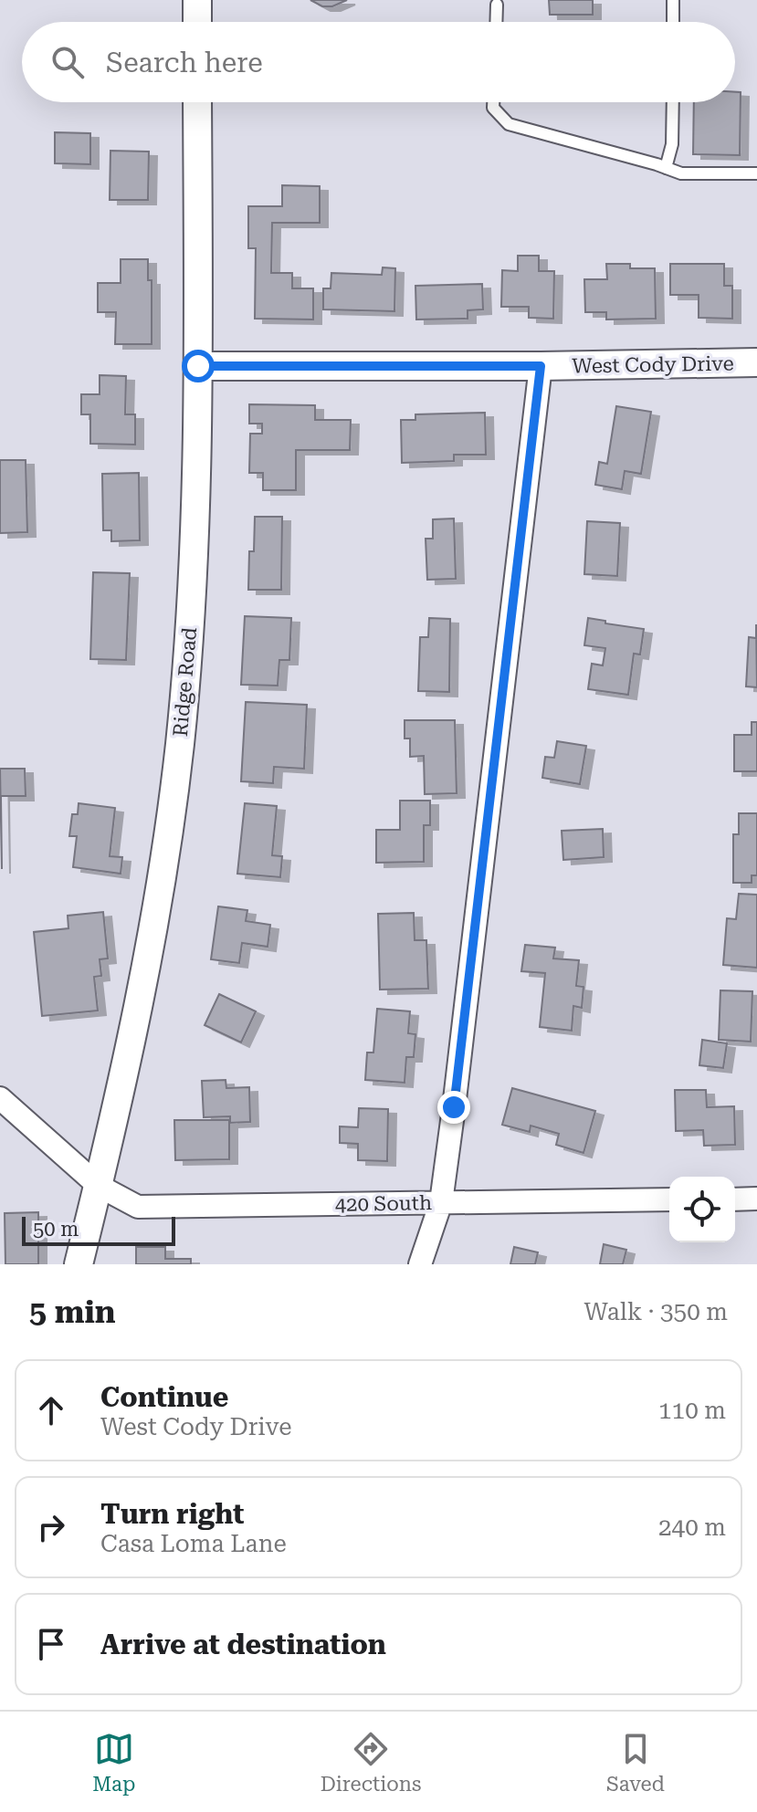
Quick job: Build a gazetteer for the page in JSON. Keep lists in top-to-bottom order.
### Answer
{
  "streets": {
    "street": ["West Cody Drive", "Ridge Road", "420 South"]
  },
  "crossings": [
    ["West Cody Drive", "Ridge Road"],
    ["Ridge Road", "420 South"]
  ],
  "scale_bar": "50 m",
  "page": {
    "search": "Search here",
    "scale": "50 m",
    "heading": ["5 min", "Walk · 350 m"],
    "list": [
      ["Continue", "West Cody Drive", "110 m"],
      ["Turn right", "Casa Loma Lane", "240 m"],
      "Arrive at destination"
    ],
    "nav": ["Map", "Directions", "Saved"]
  }
}
